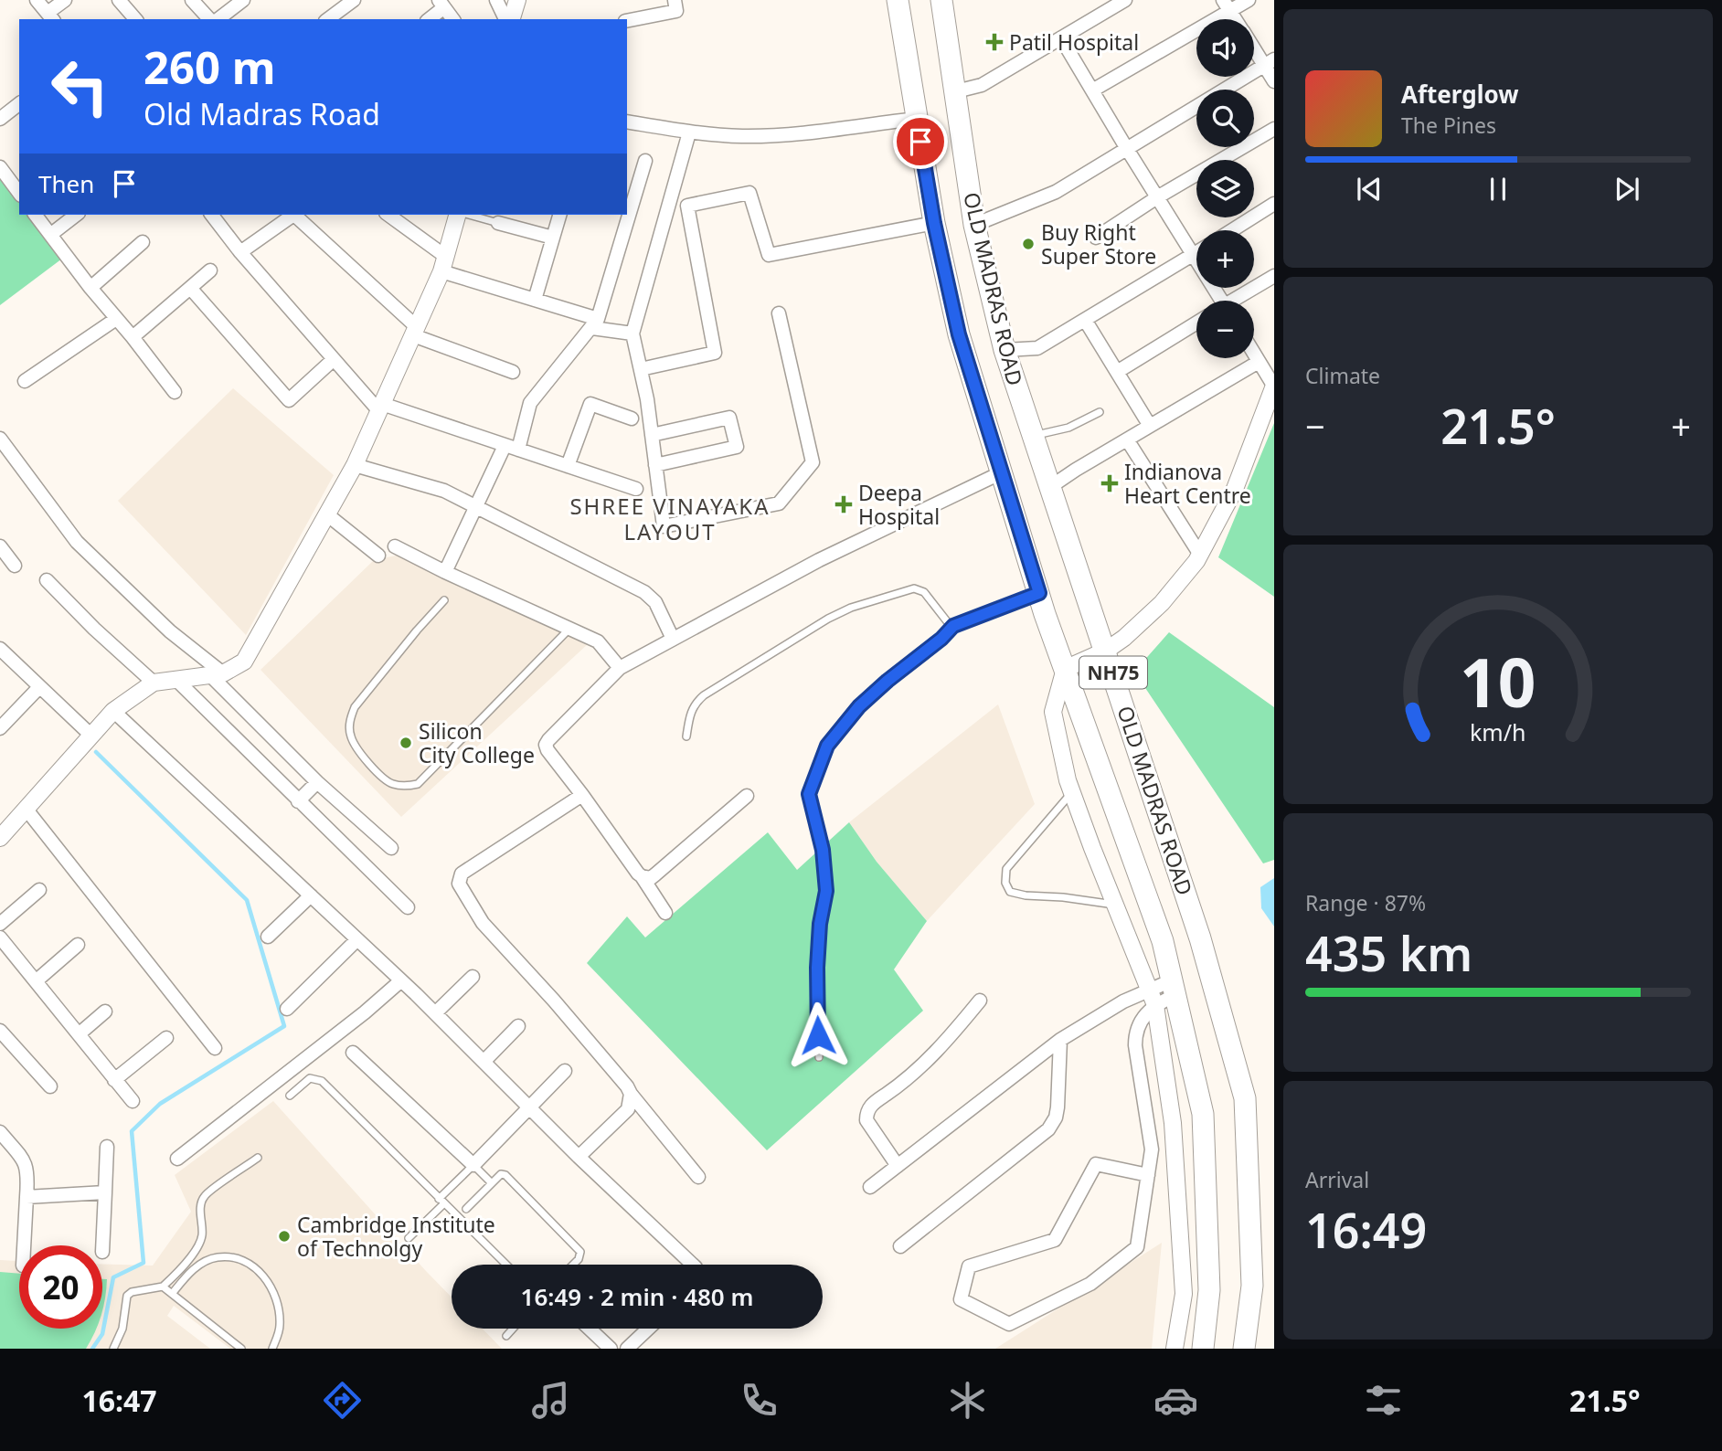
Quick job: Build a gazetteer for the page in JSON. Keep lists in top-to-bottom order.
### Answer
{
  "streets": {
    "highway": ["OLD MADRAS ROAD", "NH75"]
  },
  "districts": ["SHREE VINAYAKA LAYOUT"],
  "places": {
    "health": ["Patil Hospital", "Indianova Heart Centre", "Deepa Hospital"],
    "other": ["Buy Right Super Store", "Silicon City College", "Cambridge Institute of Technolgy"]
  },
  "page": {
    "map_buttons": ["+", "−"],
    "turn": ["260 m", "Old Madras Road"],
    "song": ["Afterglow", "The Pines"],
    "then": "Then",
    "tile": [
      "Climate",
      ["Range · 87%", "435 km"],
      ["Arrival", "16:49"]
    ],
    "heat": ["−", "21.5°", "+"],
    "limit": "20",
    "trip": "16:49 · 2 min · 480 m",
    "tabs": ["16:47", "21.5°"],
    "gauge": ["10", "km/h"]
  }
}
